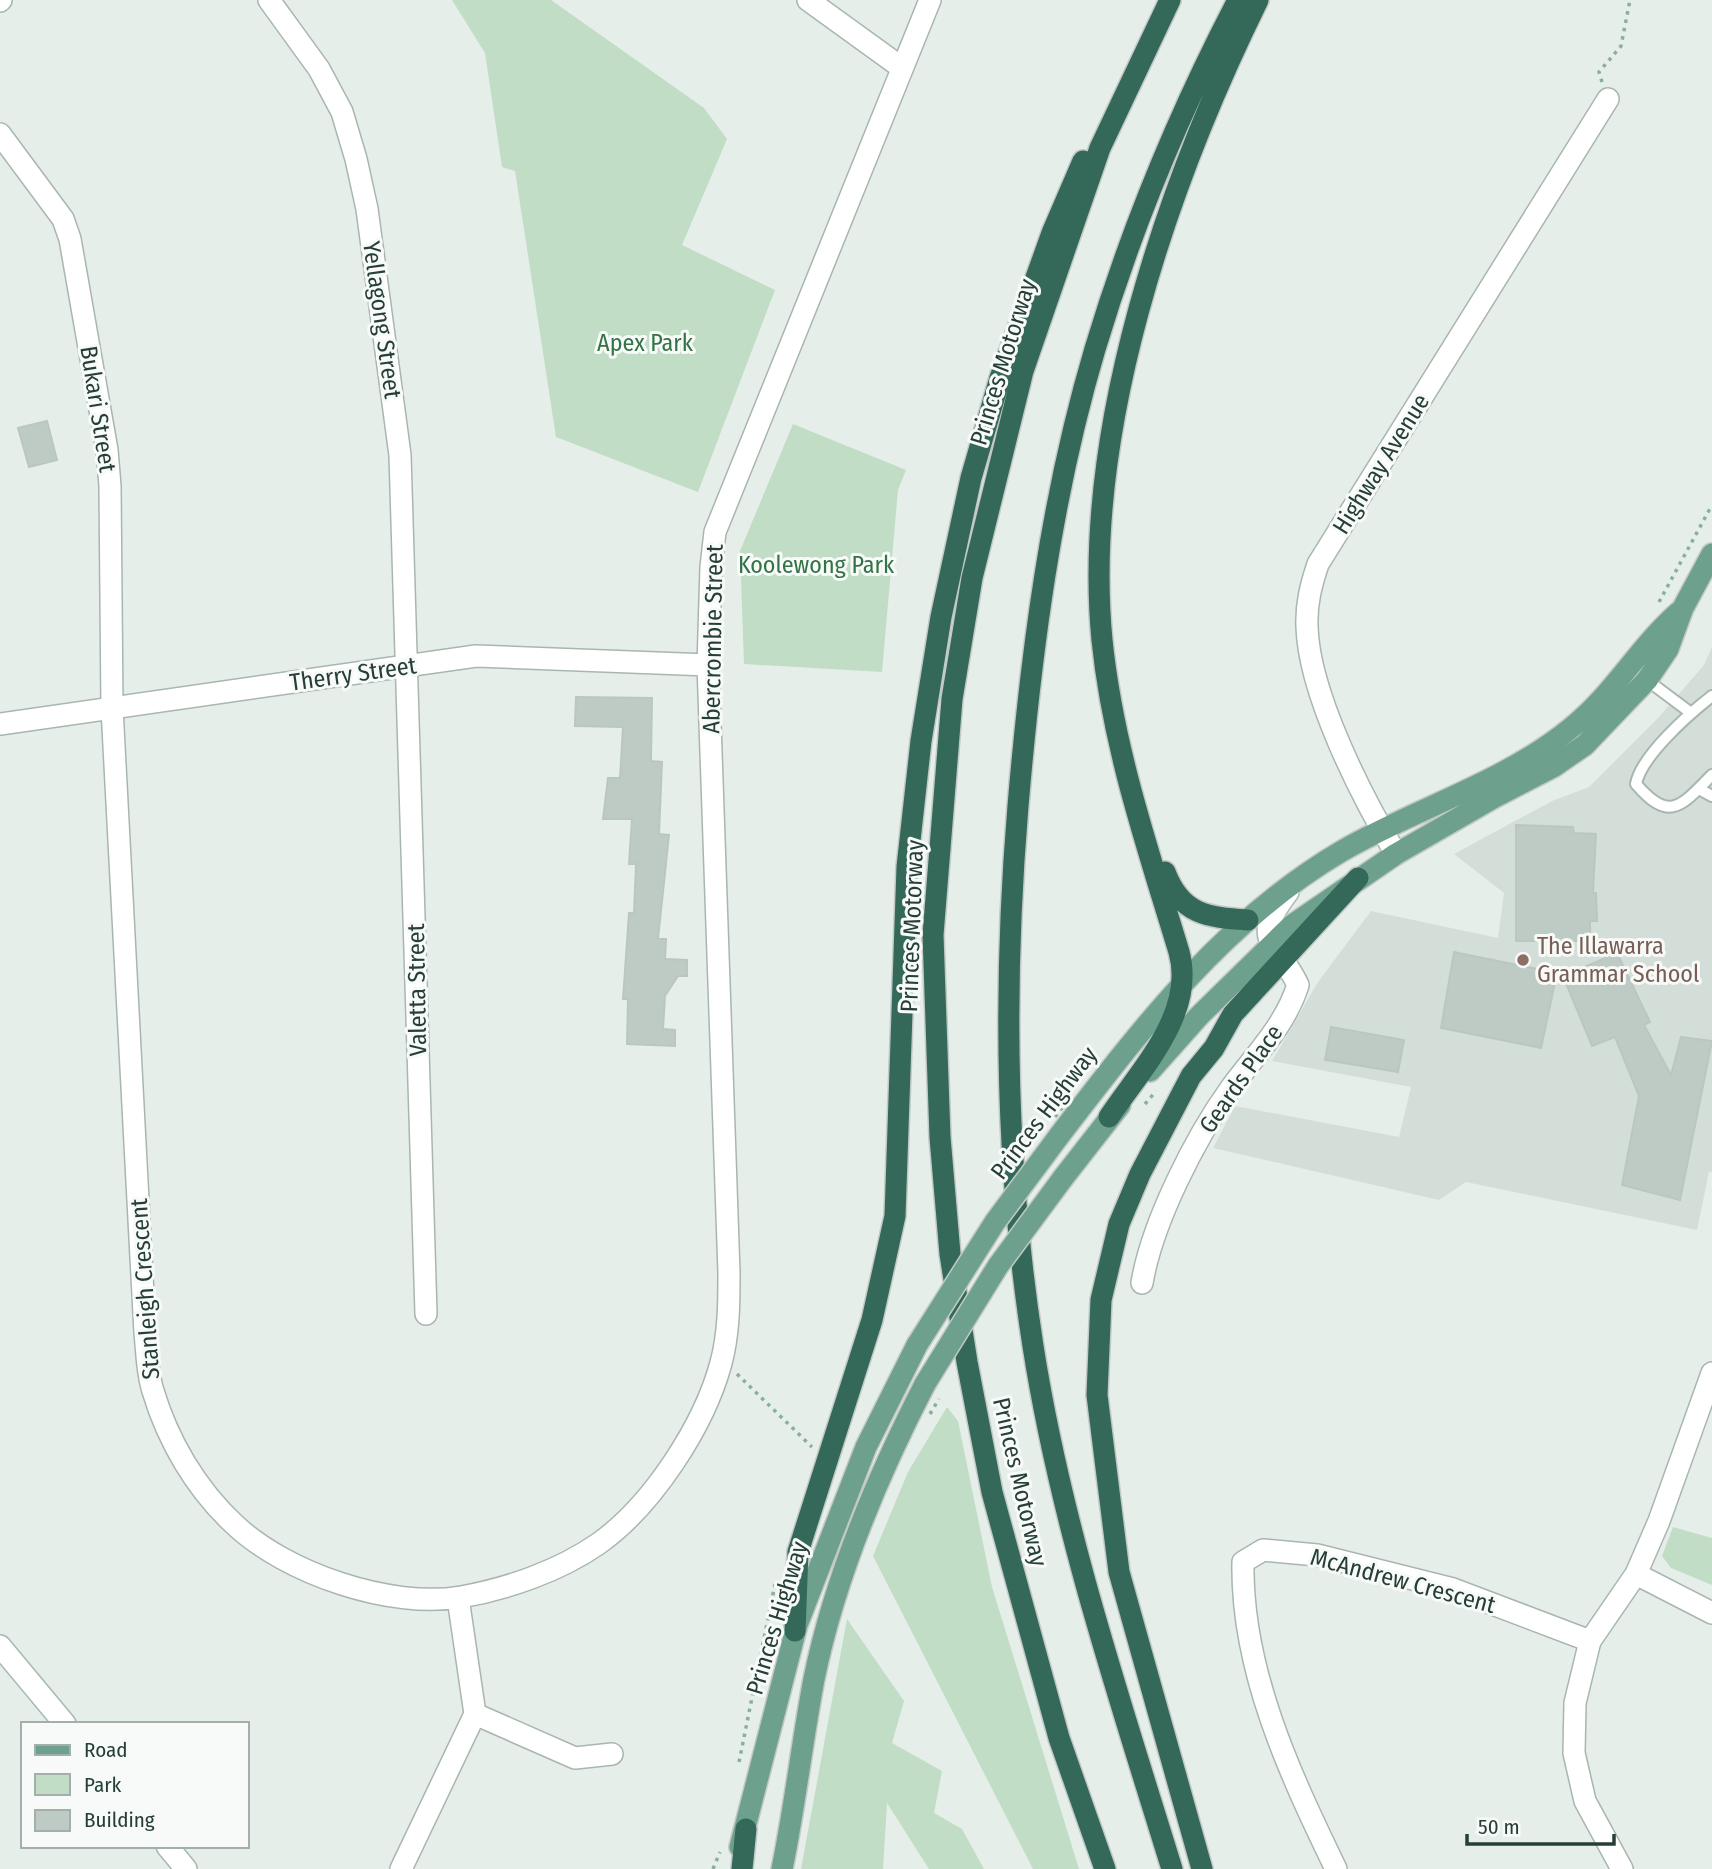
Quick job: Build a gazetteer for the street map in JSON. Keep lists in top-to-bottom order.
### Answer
{
  "streets": {
    "highway": ["Princes Motorway"],
    "main road": ["Princes Highway"],
    "street": [
      "Yellagong Street",
      "Bukari Street",
      "Highway Avenue",
      "Abercrombie Street",
      "Therry Street",
      "Valetta Street",
      "Geards Place",
      "Stanleigh Crescent",
      "McAndrew Crescent"
    ]
  },
  "crossings": [
    ["Yellagong Street", "Therry Street"],
    ["Yellagong Street", "Valetta Street"],
    ["Bukari Street", "Therry Street"],
    ["Bukari Street", "Stanleigh Crescent"],
    ["Highway Avenue", "Princes Highway"],
    ["Abercrombie Street", "Therry Street"],
    ["Abercrombie Street", "Stanleigh Crescent"],
    ["Therry Street", "Valetta Street"],
    ["Therry Street", "Stanleigh Crescent"],
    ["Geards Place", "Princes Highway"]
  ],
  "parks": ["Apex Park", "Koolewong Park"],
  "places": ["The Illawarra Grammar School"],
  "legend": ["Road", "Park", "Building"],
  "scale_bar": "50 m"
}
